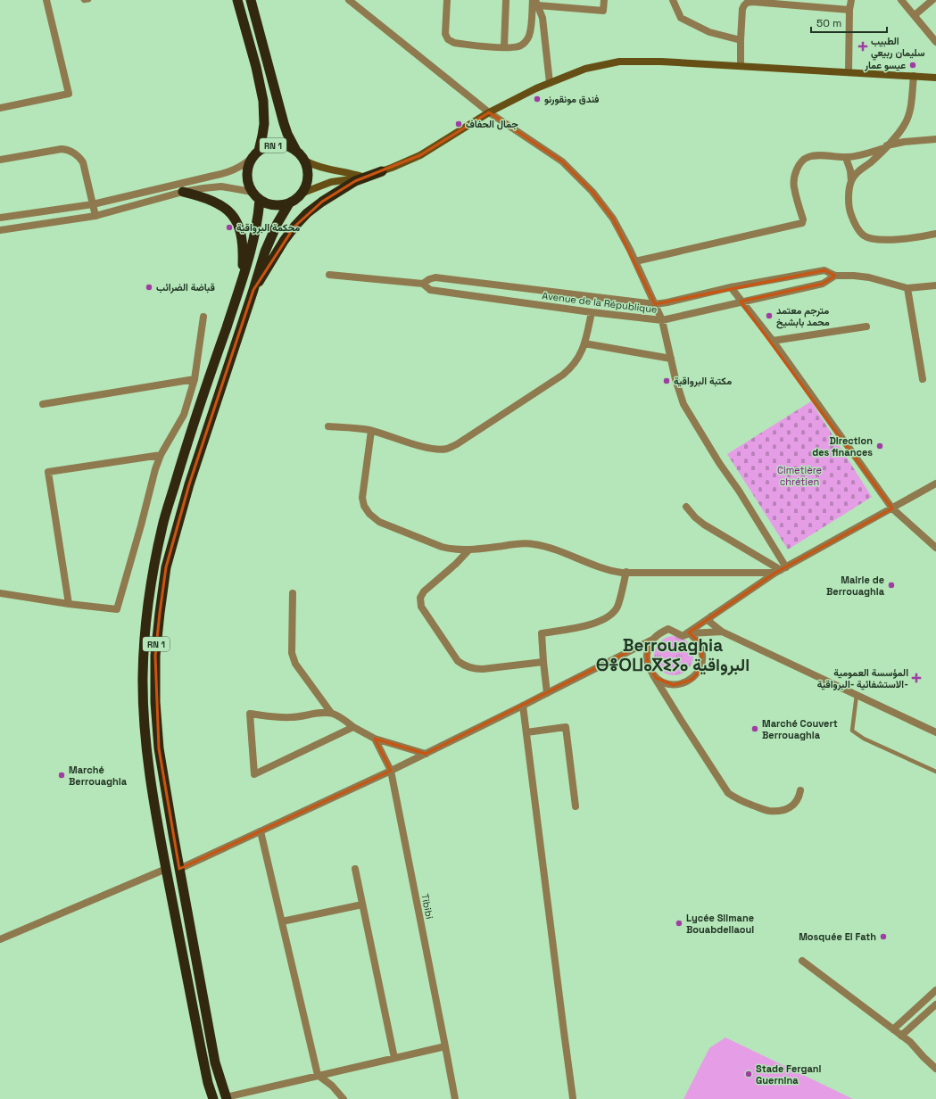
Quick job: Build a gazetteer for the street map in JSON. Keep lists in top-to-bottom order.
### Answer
{
  "streets": {
    "highway": ["RN 1"],
    "street": ["Avenue de la République", "Tibibi"]
  },
  "districts": ["Berrouaghia ⴱⴻⵔⵡⴰⴳⵉⵢⴰ البرواقية"],
  "parks": ["Cimetière chrétien"],
  "places": {
    "health": ["الطبيب سليمان ربيعي", "المؤسسة العمومية الاستشفائية -البرواقية-"],
    "other": [
      "عيسو عمار",
      "فندق مونقورنو",
      "جمال الحفاف",
      "محكمة البرواقية",
      "قباضة الضرائب",
      "مترجم معتمد محمد بابشيخ",
      "مكتبة البرواقية",
      "Direction des finances",
      "Mairie de Berrouaghia",
      "Marché Couvert Berrouaghia",
      "Marché Berrouaghia",
      "Lycée Slimane Bouabdellaoui",
      "Mosquée El Fath",
      "Stade Fergani Guernina"
    ]
  },
  "scale_bar": "50 m"
}
